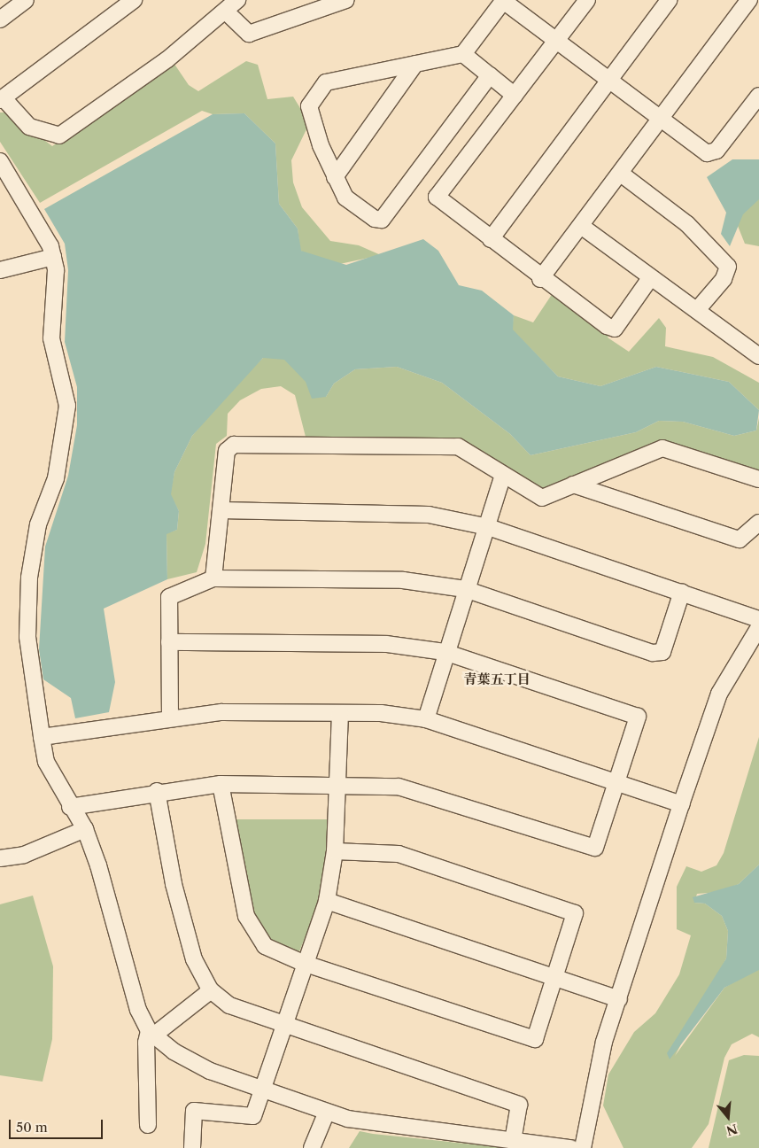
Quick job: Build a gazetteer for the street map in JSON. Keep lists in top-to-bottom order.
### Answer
{
  "districts": ["青葉五丁目"],
  "scale_bar": "50 m",
  "north": "bottom"
}
